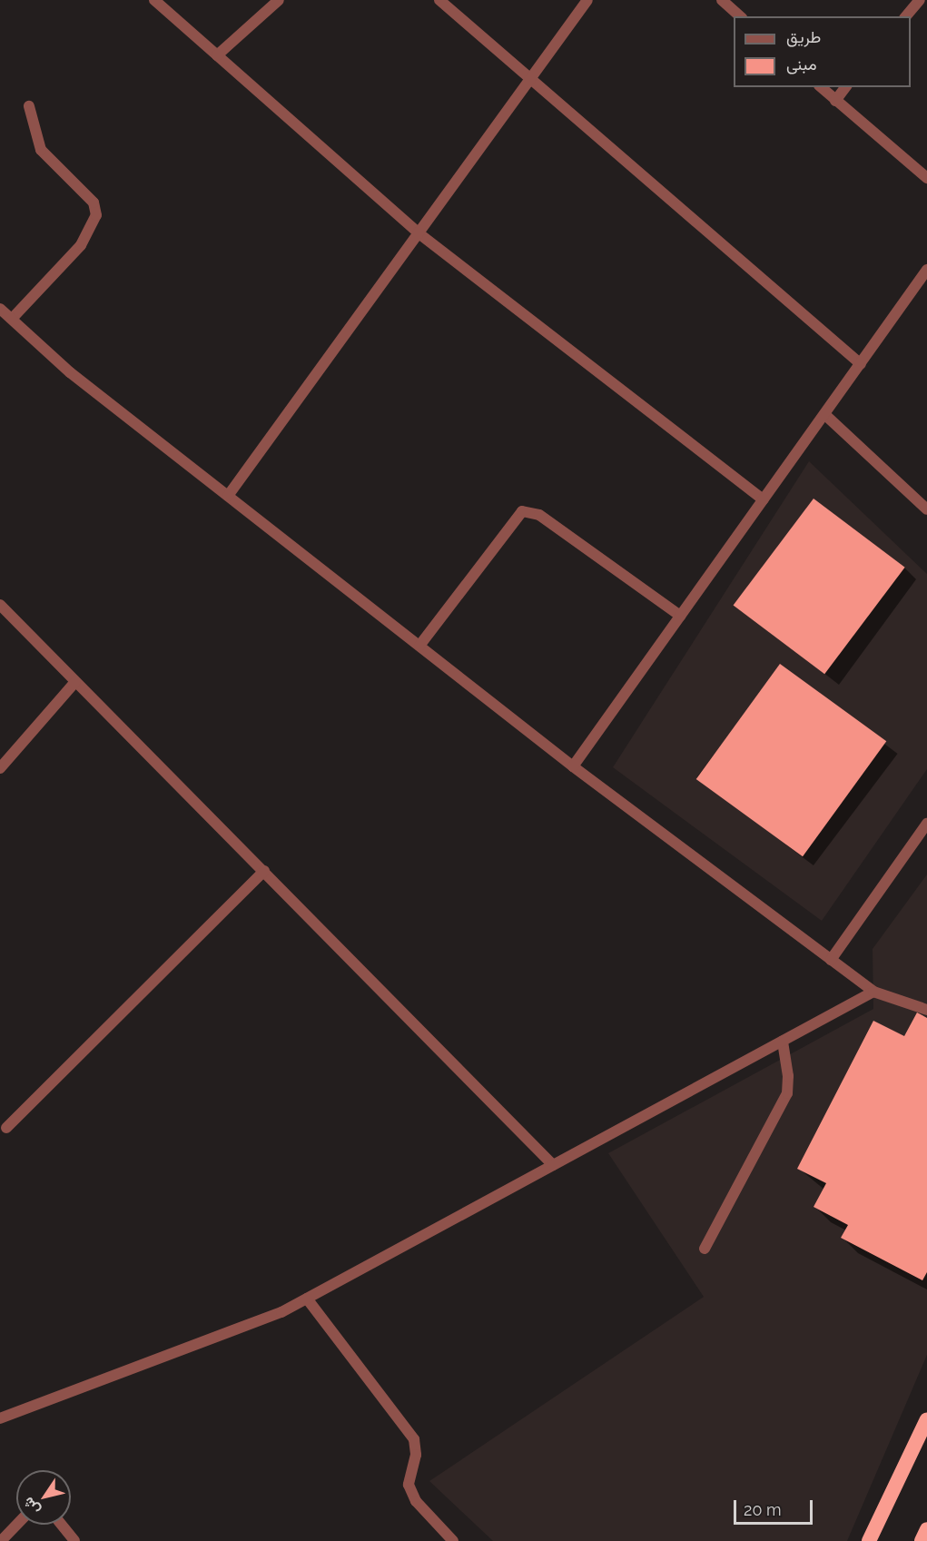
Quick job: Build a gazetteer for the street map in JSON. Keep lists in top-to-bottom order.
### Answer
{
  "legend": ["طريق", "مبنى"],
  "scale_bar": "20 m",
  "north": "bottom left"
}
